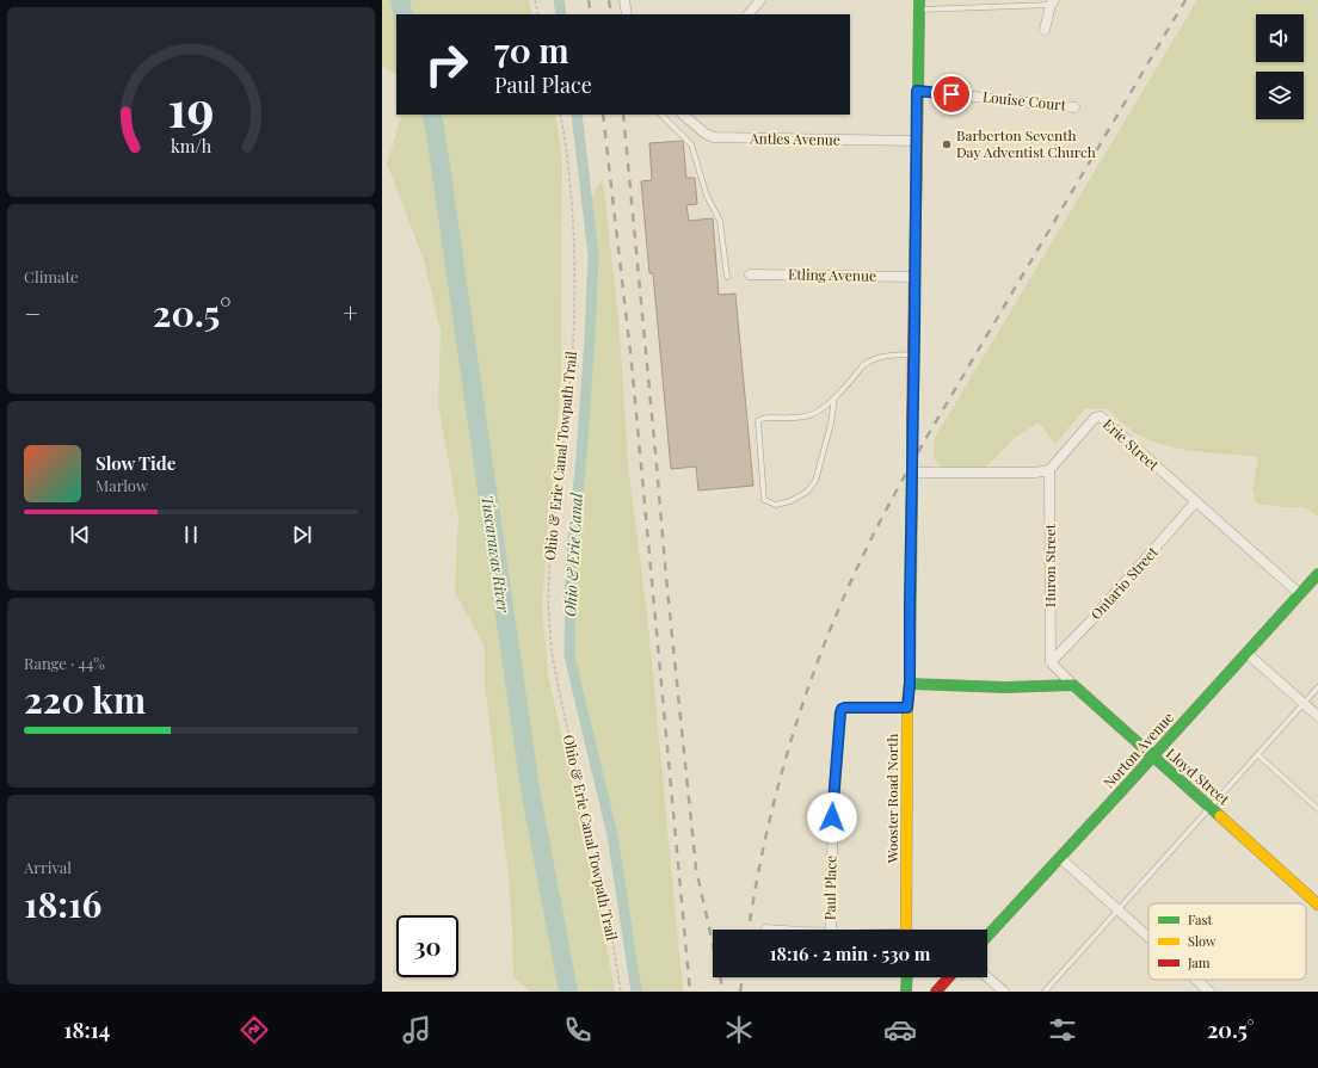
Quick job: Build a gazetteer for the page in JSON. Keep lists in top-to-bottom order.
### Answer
{
  "streets": {
    "main road": ["Norton Avenue", "Lloyd Street", "Wooster Road North"],
    "street": [
      "Louise Court",
      "Antles Avenue",
      "Etling Avenue",
      "Erie Street",
      "Huron Street",
      "Ontario Street",
      "Paul Place"
    ],
    "path": ["Ohio & Erie Canal Towpath Trail"]
  },
  "crossings": [
    ["Louise Court", "Wooster Road North"],
    ["Antles Avenue", "Wooster Road North"],
    ["Etling Avenue", "Wooster Road North"],
    ["Erie Street", "Huron Street"],
    ["Erie Street", "Ontario Street"],
    ["Erie Street", "Norton Avenue"],
    ["Huron Street", "Ontario Street"],
    ["Norton Avenue", "Lloyd Street"],
    ["Wooster Road North", "Paul Place"]
  ],
  "water": ["Tuscarawas River", "Ohio & Erie Canal"],
  "places": ["Barberton Seventh Day Adventist Church"],
  "legend": ["Fast", "Slow", "Jam"],
  "page": {
    "turn": ["70 m", "Paul Place"],
    "tile": [
      "Climate",
      ["Range · 44%", "220 km"],
      ["Arrival", "18:16"]
    ],
    "heat": ["−", "20.5°", "+"],
    "song": ["Slow Tide", "Marlow"],
    "limit": "30",
    "trip": "18:16 · 2 min · 530 m",
    "tabs": ["18:14", "20.5°"],
    "gauge": ["19", "km/h"]
  }
}
